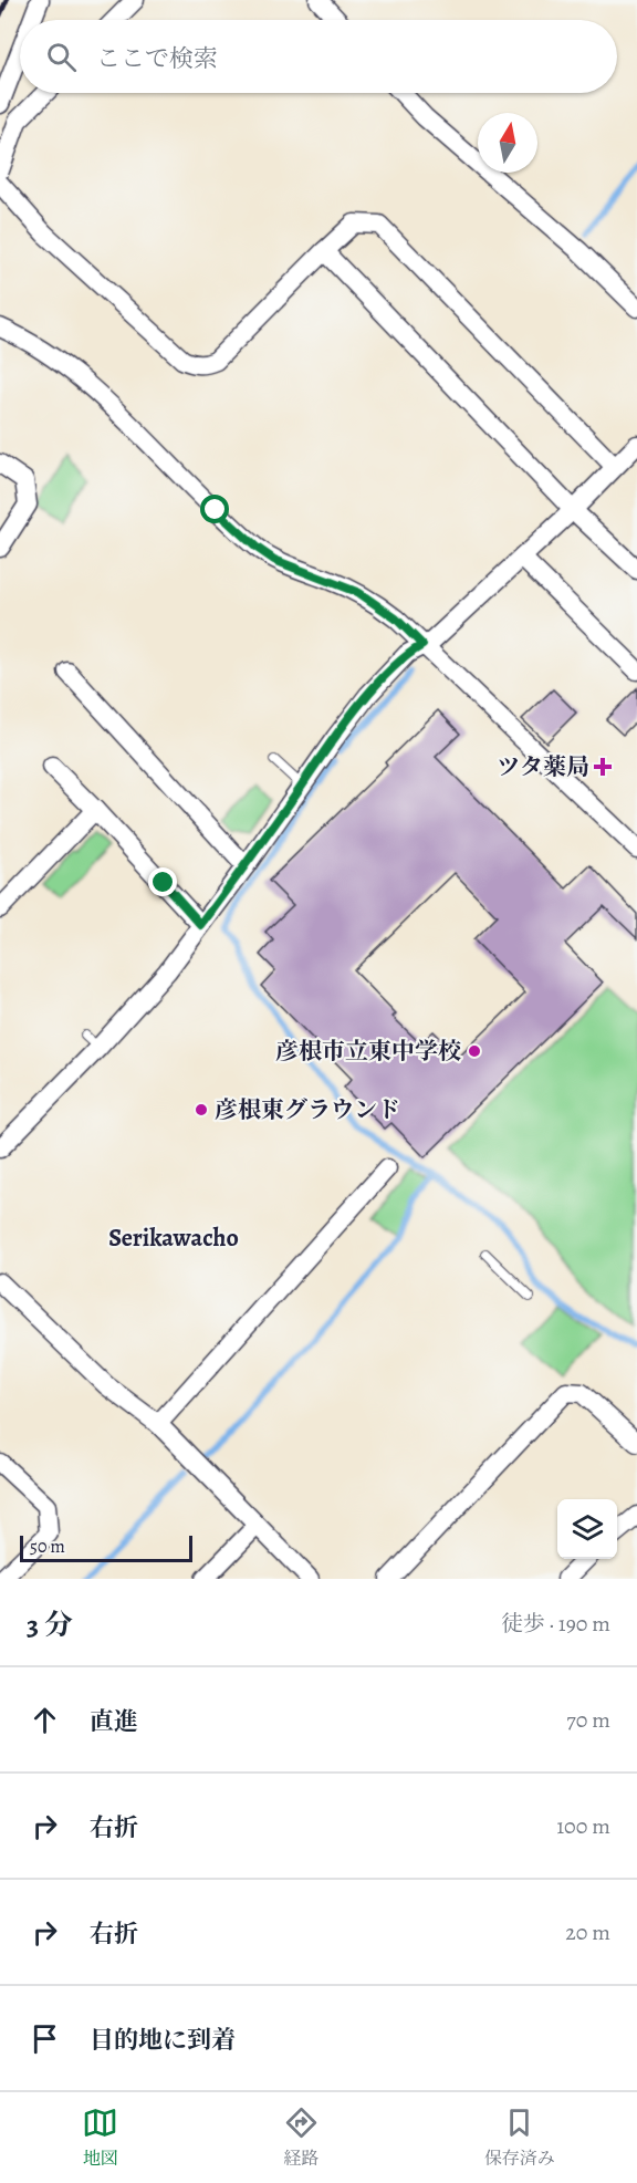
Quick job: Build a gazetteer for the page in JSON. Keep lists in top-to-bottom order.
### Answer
{
  "districts": ["Serikawacho"],
  "places": {
    "health": ["ツタ薬局"],
    "other": ["彦根市立東中学校", "彦根東グラウンド"]
  },
  "scale_bar": "50 m",
  "north": "top",
  "page": {
    "search": "ここで検索",
    "scale": "50 m",
    "heading": ["3 分", "徒歩 · 190 m"],
    "list": [
      ["直進", "70 m"],
      ["右折", "100 m"],
      ["右折", "20 m"],
      "目的地に到着"
    ],
    "nav": ["地図", "経路", "保存済み"]
  }
}
